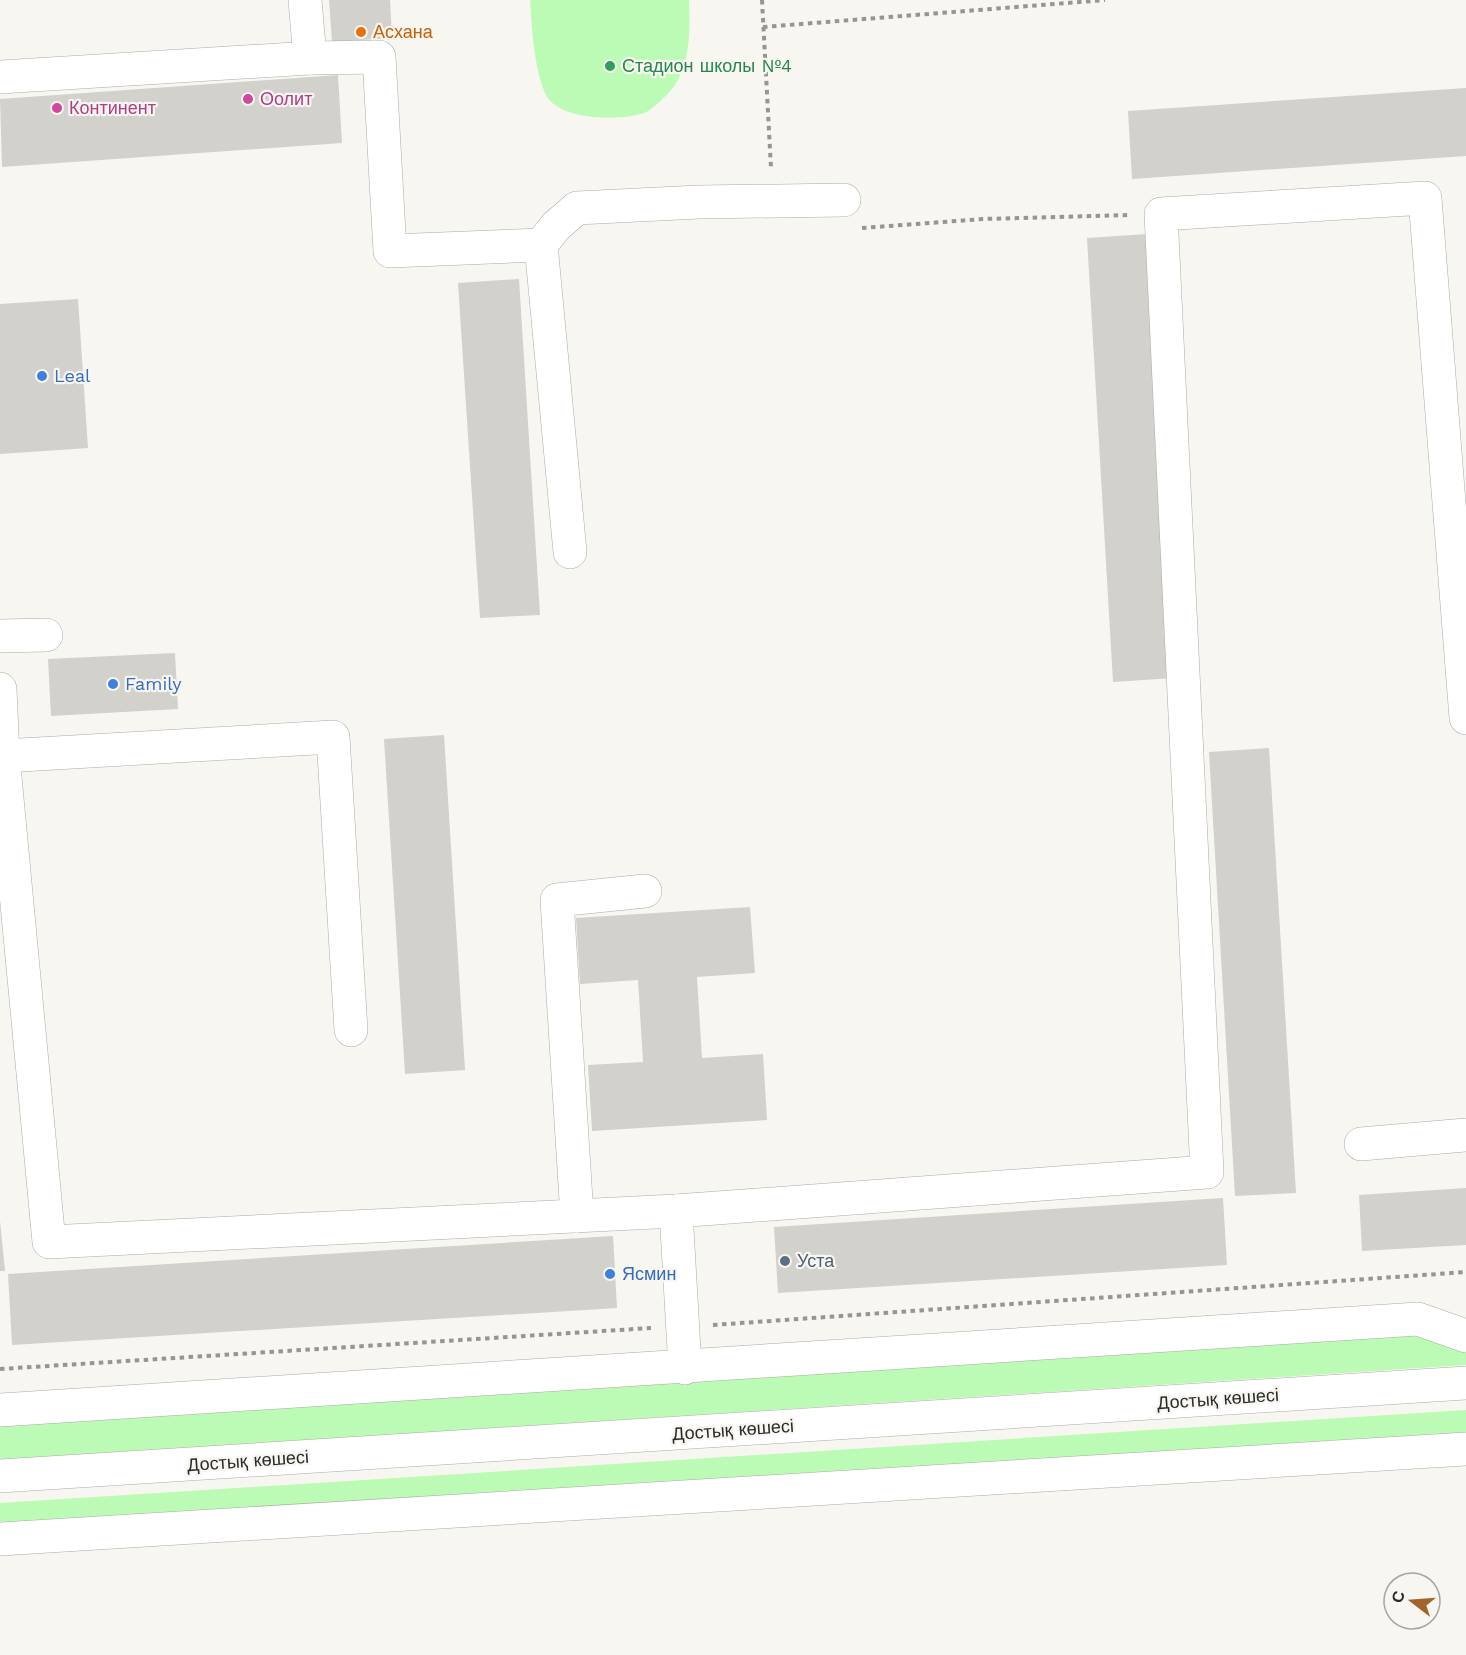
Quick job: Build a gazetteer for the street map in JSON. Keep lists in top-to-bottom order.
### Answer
{
  "streets": {
    "street": ["Достық көшесі"]
  },
  "places": [
    "Асхана",
    "Стадион школы №4",
    "Оолит",
    "Континент",
    "Leal",
    "Family",
    "Уста",
    "Ясмин"
  ],
  "north": "left"
}
